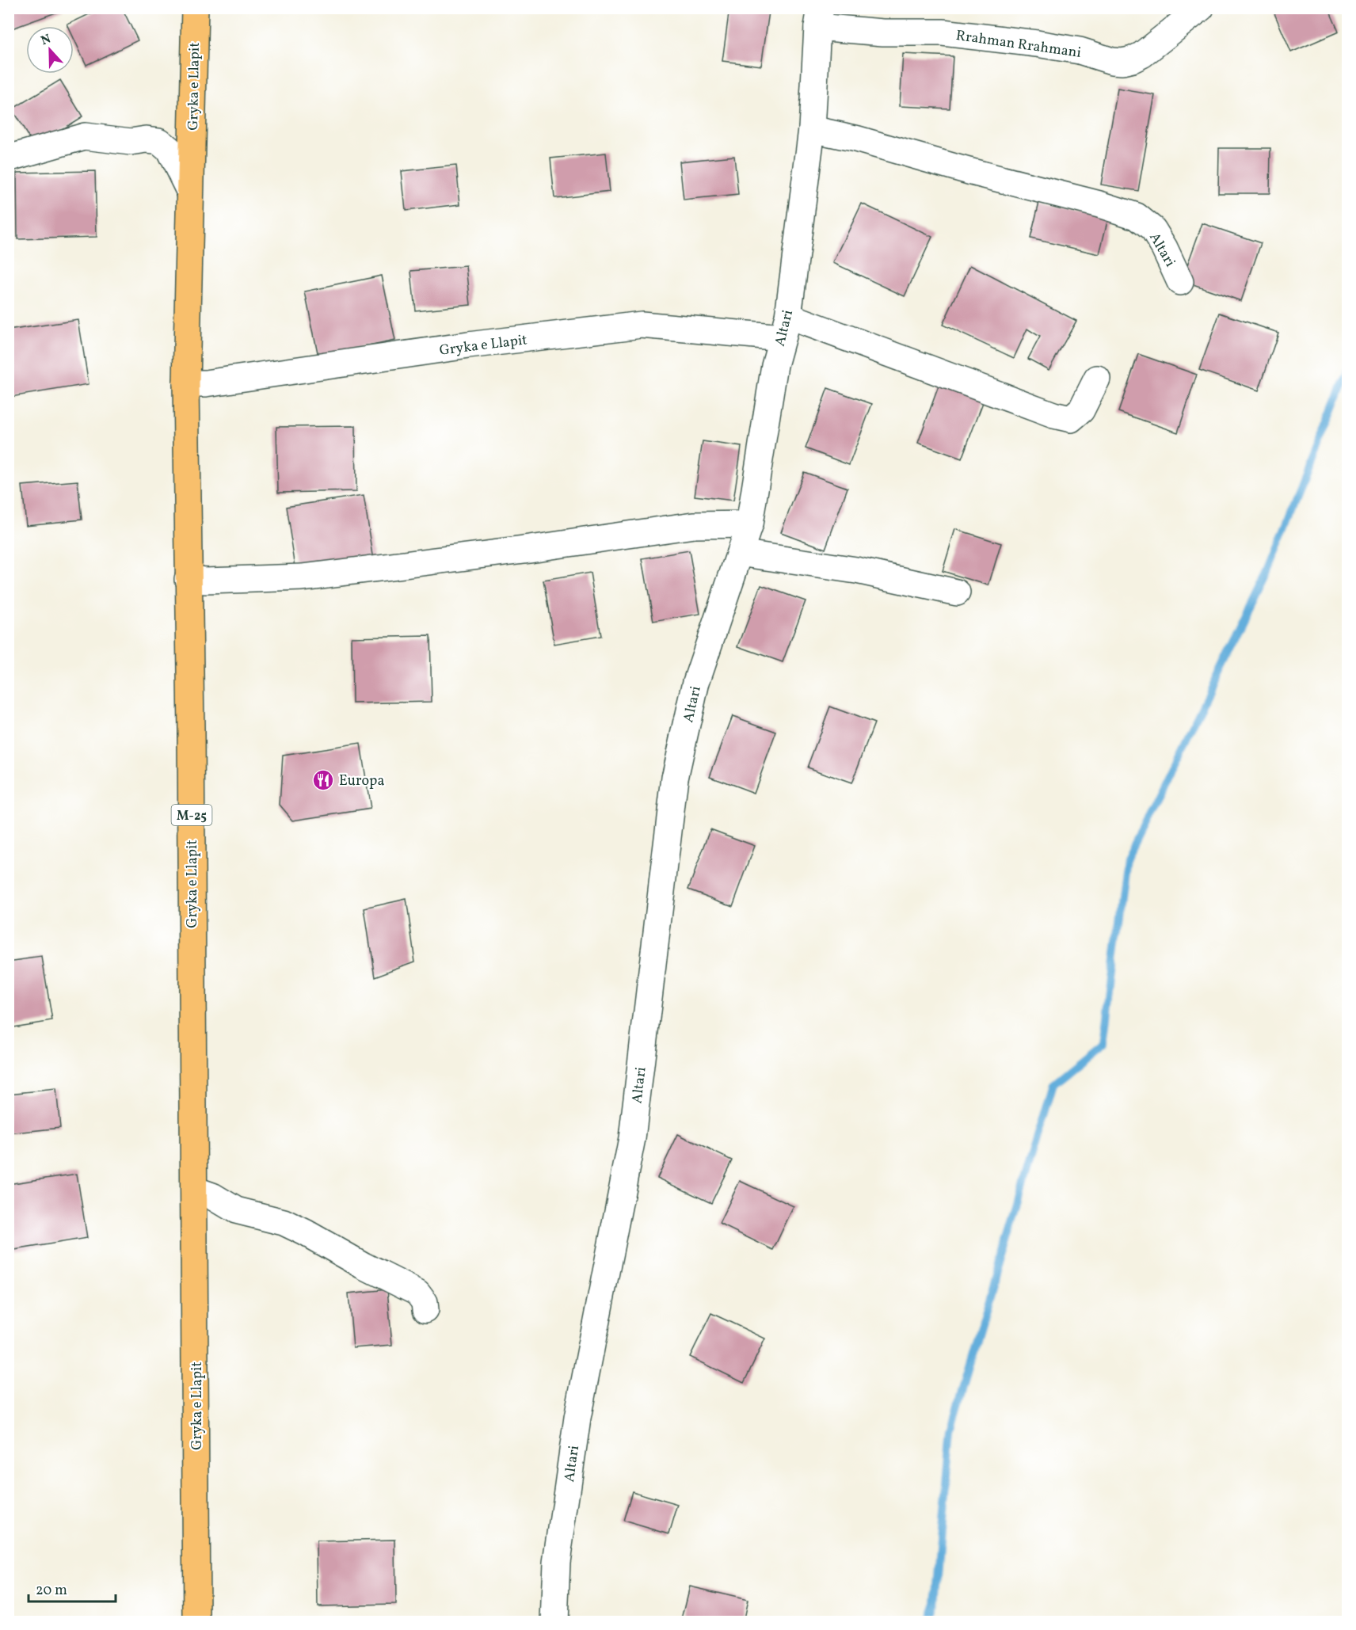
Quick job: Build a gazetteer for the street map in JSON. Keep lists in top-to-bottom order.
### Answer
{
  "streets": {
    "main road": ["Gryka e Llapit", "M-25"],
    "street": ["Rrahman Rrahmani", "Altari"]
  },
  "crossings": [
    ["Rrahman Rrahmani", "Altari"],
    ["Gryka e Llapit", "Altari"]
  ],
  "places": {
    "restaurant": ["Europa"]
  },
  "scale_bar": "20 m",
  "north": "top"
}
